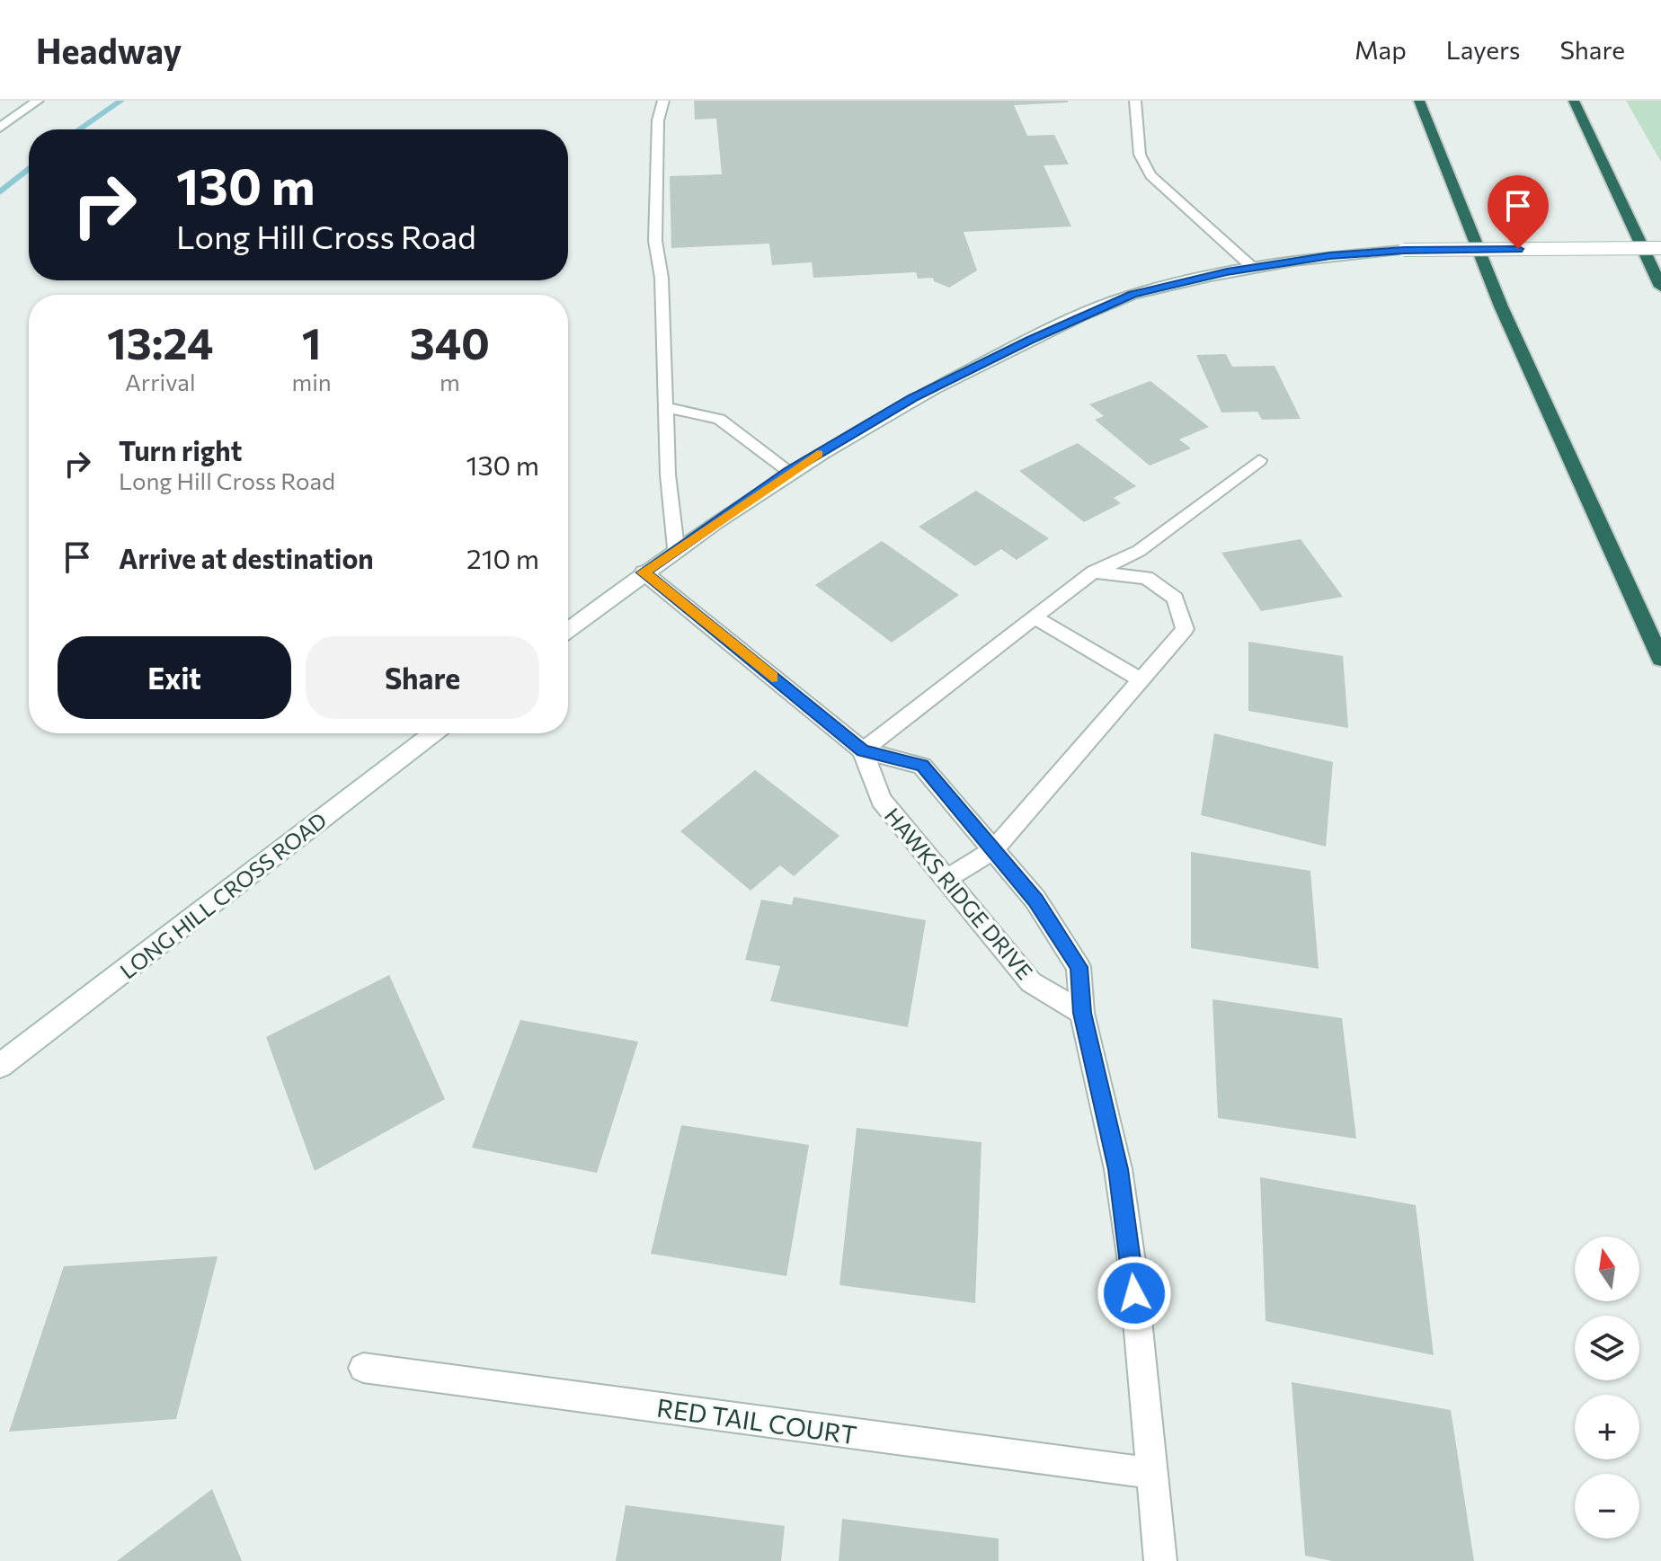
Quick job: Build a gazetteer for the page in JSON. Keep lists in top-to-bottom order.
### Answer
{
  "streets": {
    "street": ["HAWKS RIDGE DRIVE", "LONG HILL CROSS ROAD", "RED TAIL COURT"]
  },
  "north": "top",
  "page": {
    "header": "Headway",
    "nav": ["Map", "Layers", "Share"],
    "turn": ["130 m", "Long Hill Cross Road"],
    "eta": [
      "13:24",
      "Arrival",
      "1",
      "min",
      "340",
      "m"
    ],
    "list": [
      {
        "name": "Turn right",
        "note": "Long Hill Cross Road",
        "value": "130 m"
      },
      {
        "name": "Arrive at destination",
        "value": "210 m"
      }
    ],
    "buttons": ["Exit", "Share"],
    "map_buttons": ["+", "−"]
  }
}
